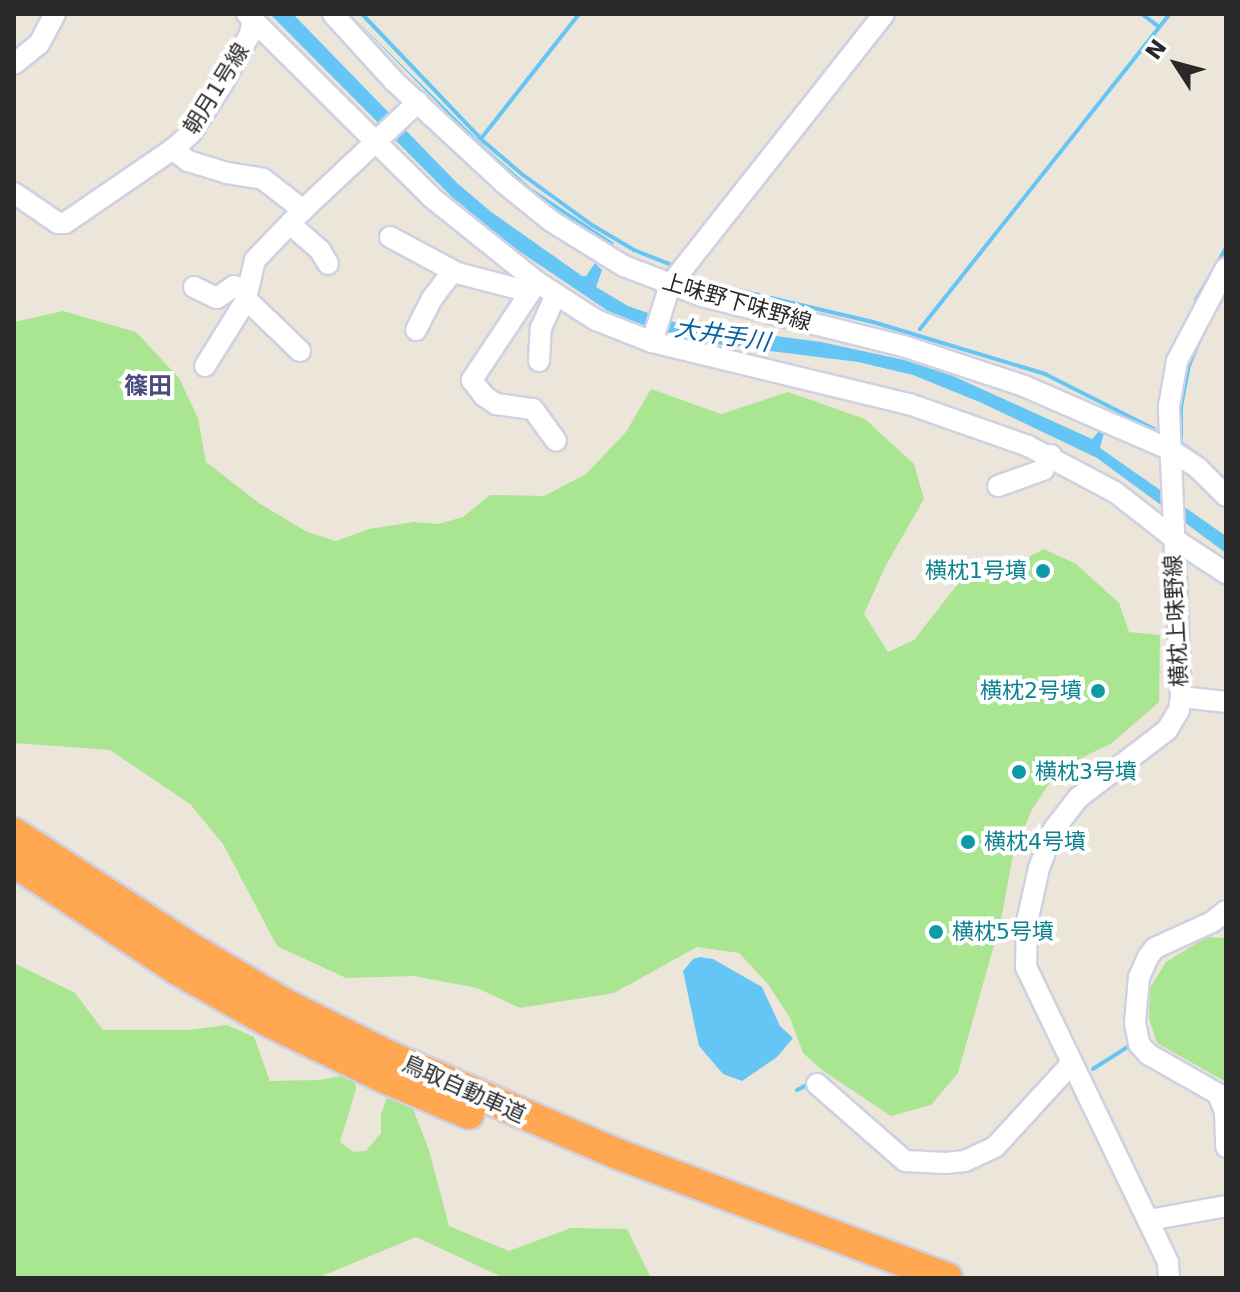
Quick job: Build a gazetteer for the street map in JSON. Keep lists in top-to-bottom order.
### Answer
{
  "streets": {
    "highway": ["鳥取自動車道"],
    "street": ["朝月1号線", "上味野下味野線", "横枕上味野線"]
  },
  "crossings": [
    ["上味野下味野線", "横枕上味野線"]
  ],
  "districts": ["篠田"],
  "water": ["大井手川"],
  "places": [
    "横枕1号墳",
    "横枕2号墳",
    "横枕3号墳",
    "横枕4号墳",
    "横枕5号墳"
  ],
  "north": "top left"
}
